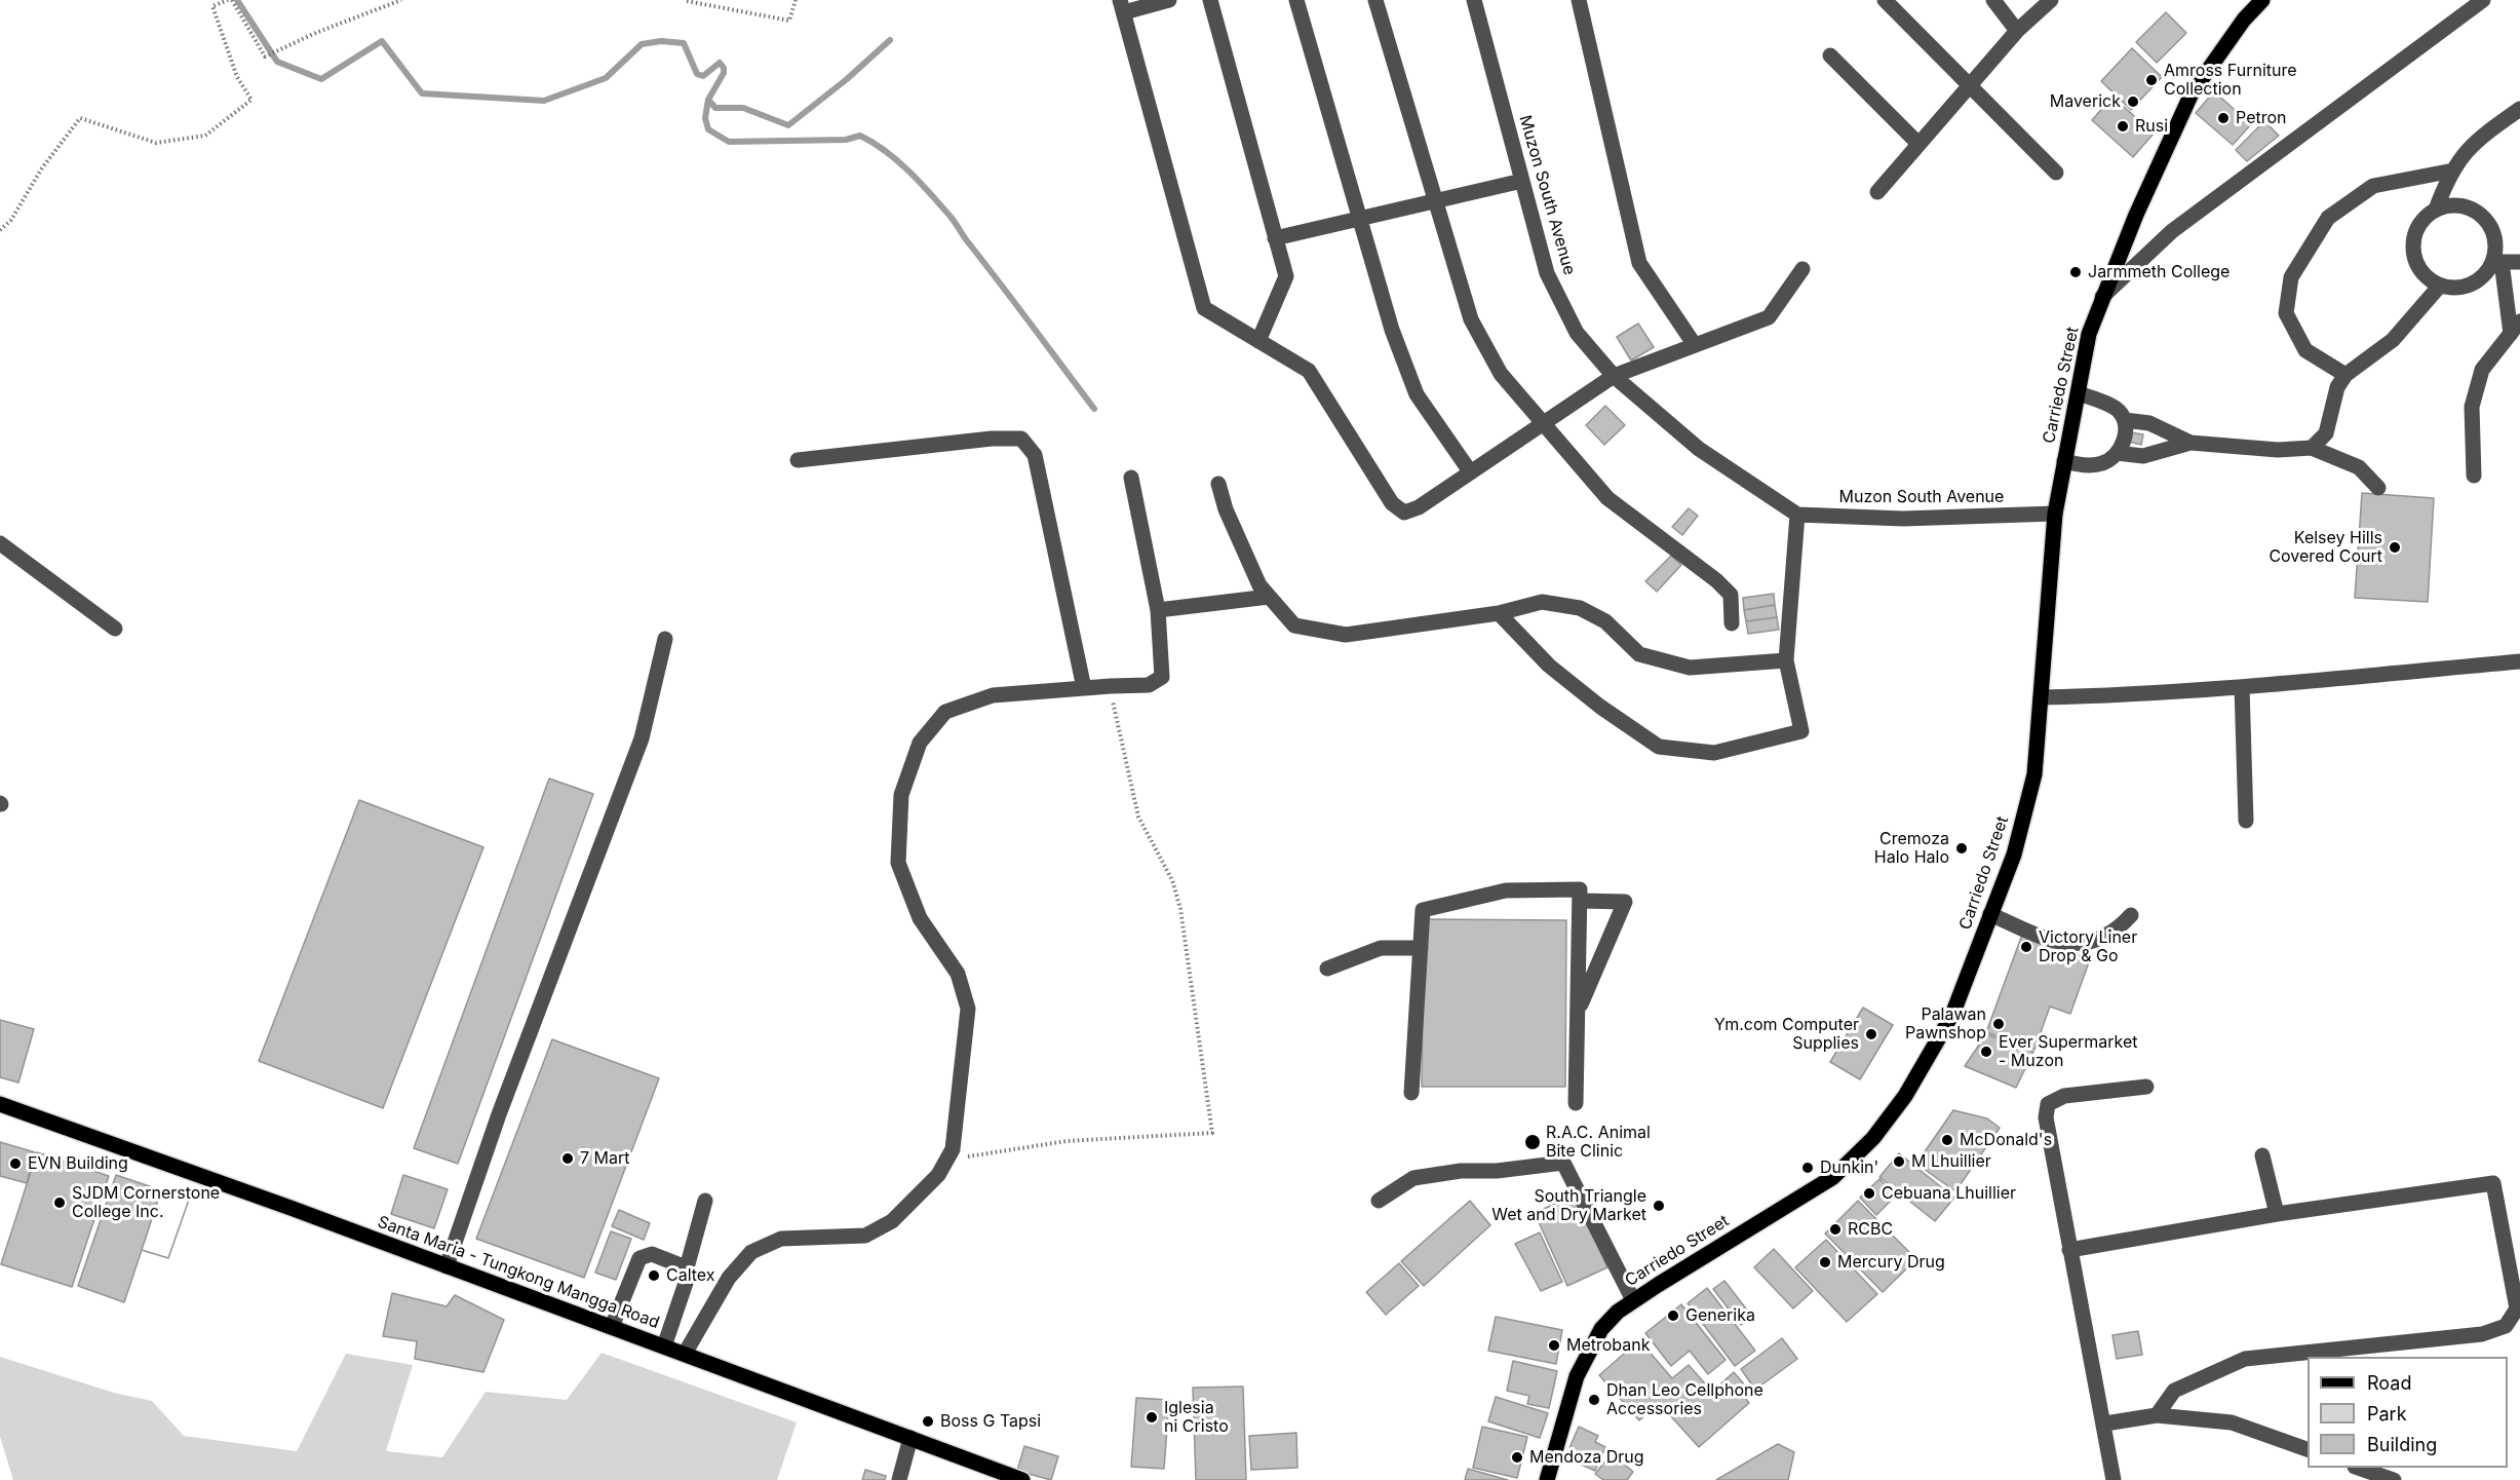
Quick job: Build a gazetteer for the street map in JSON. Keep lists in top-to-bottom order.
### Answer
{
  "streets": {
    "main road": ["Carriedo Street", "Santa Maria - Tungkong Mangga Road"],
    "street": ["Muzon South Avenue"]
  },
  "crossings": [
    ["Muzon South Avenue", "Carriedo Street"]
  ],
  "places": [
    "Amross Furniture Collection",
    "Maverick",
    "Petron",
    "Rusi",
    "Jarmmeth College",
    "Kelsey Hills Covered Court",
    "Cremoza Halo Halo",
    "Victory Liner Drop & Go",
    "Palawan Pawnshop",
    "Ym.com Computer Supplies",
    "Ever Supermarket - Muzon",
    "McDonald's",
    "R.A.C. Animal Bite Clinic",
    "7 Mart",
    "M Lhuillier",
    "EVN Building",
    "Dunkin'",
    "Cebuana Lhuillier",
    "SJDM Cornerstone College Inc.",
    "South Triangle Wet and Dry Market",
    "RCBC",
    "Mercury Drug",
    "Caltex",
    "Generika",
    "Metrobank",
    "Dhan Leo Cellphone Accessories",
    "Iglesia ni Cristo",
    "Boss G Tapsi",
    "Mendoza Drug"
  ],
  "legend": ["Road", "Park", "Building"]
}
